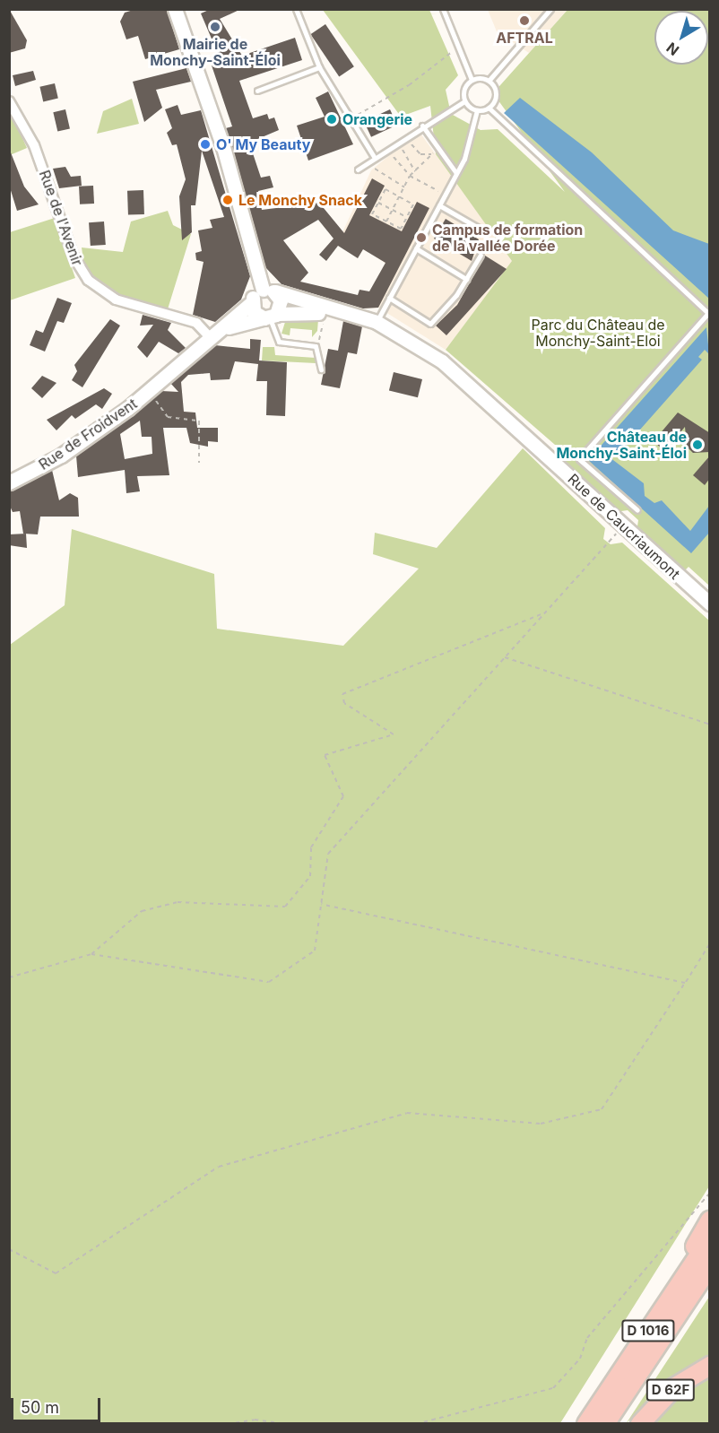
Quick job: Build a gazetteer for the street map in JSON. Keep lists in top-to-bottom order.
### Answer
{
  "streets": {
    "highway": ["D 1016", "D 62F"],
    "street": ["Rue de l'Avenir", "Rue de Froidvent", "Rue de Caucriaumont"]
  },
  "crossings": [
    ["Rue de l'Avenir", "Rue de Froidvent"]
  ],
  "parks": ["Parc du Château de Monchy-Saint-Eloi"],
  "places": [
    "AFTRAL",
    "Mairie de Monchy-Saint-Éloi",
    "Orangerie",
    "O' My Beauty",
    "Le Monchy Snack",
    "Campus de formation de la vallée Dorée",
    "Château de Monchy-Saint-Éloi"
  ],
  "scale_bar": "50 m",
  "north": "bottom left"
}
